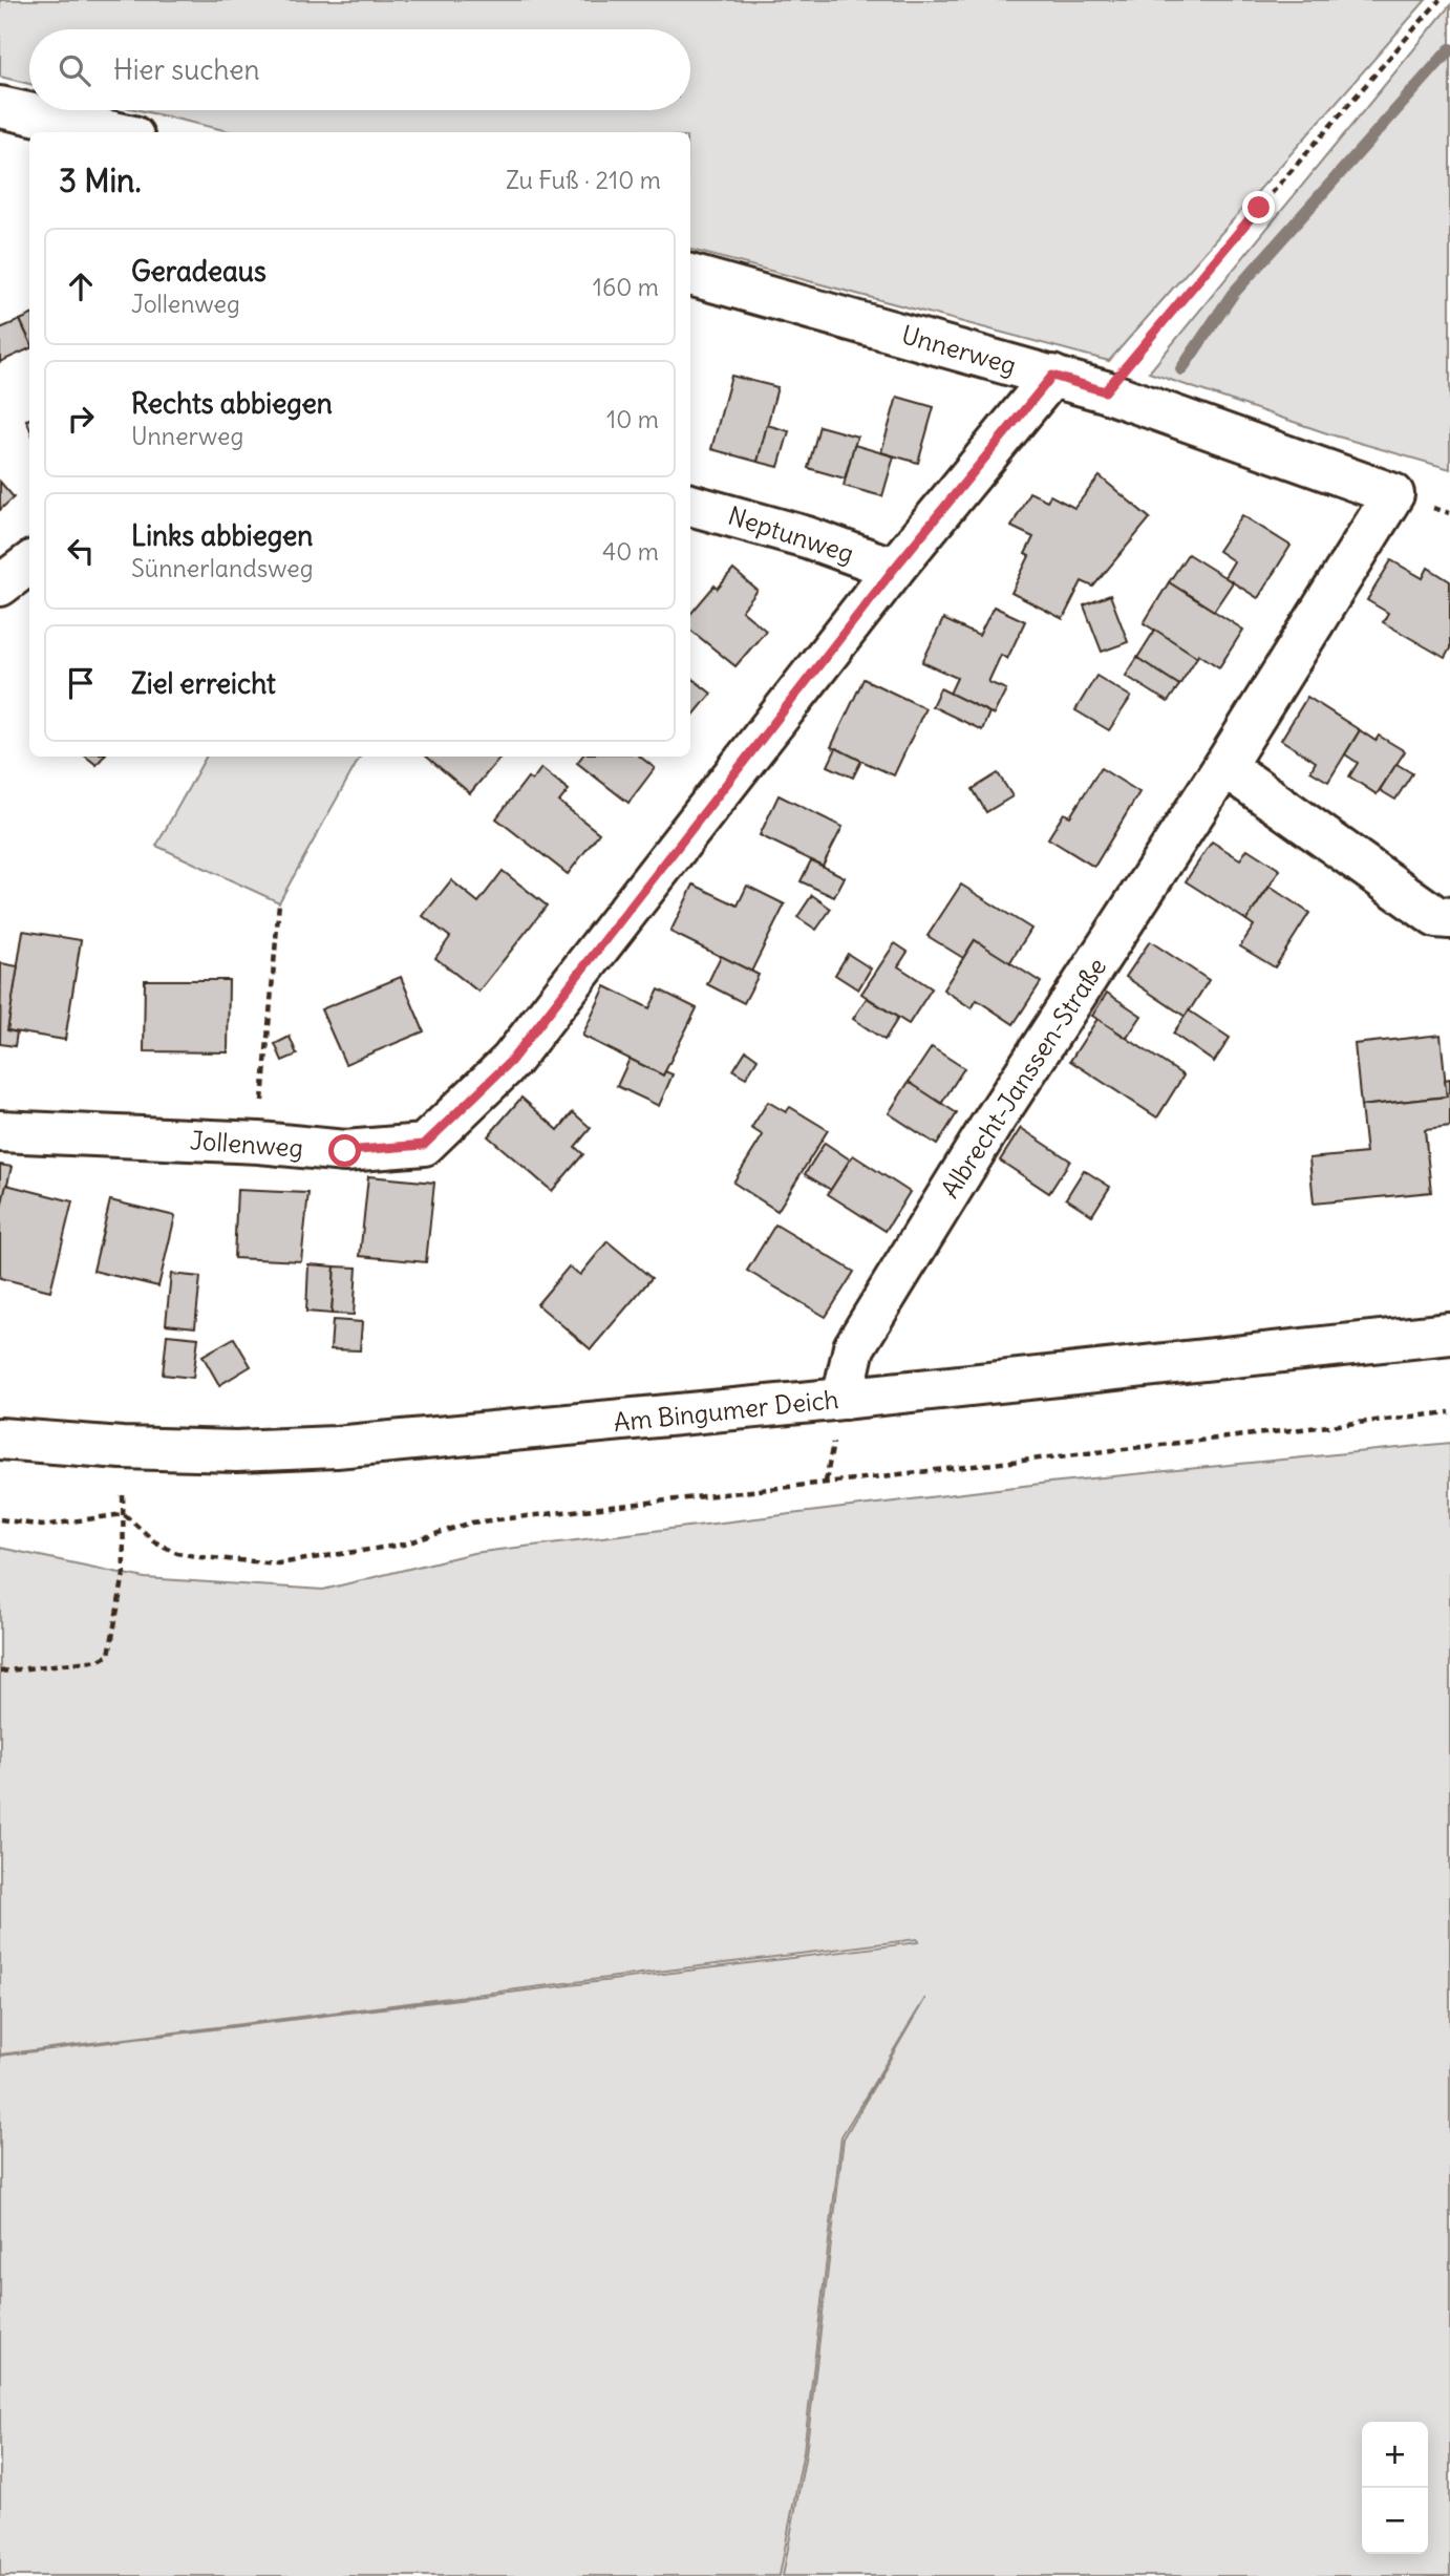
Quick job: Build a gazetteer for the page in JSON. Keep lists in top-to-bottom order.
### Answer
{
  "streets": {
    "street": [
      "Unnerweg",
      "Neptunweg",
      "Albrecht-Janssen-Straße",
      "Jollenweg",
      "Am Bingumer Deich"
    ]
  },
  "crossings": [
    ["Unnerweg", "Albrecht-Janssen-Straße"],
    ["Unnerweg", "Jollenweg"],
    ["Neptunweg", "Jollenweg"],
    ["Albrecht-Janssen-Straße", "Am Bingumer Deich"]
  ],
  "page": {
    "search": "Hier suchen",
    "heading": ["3 Min.", "Zu Fuß · 210 m"],
    "list": [
      ["Geradeaus", "Jollenweg", "160 m"],
      ["Rechts abbiegen", "Unnerweg", "10 m"],
      ["Links abbiegen", "Sünnerlandsweg", "40 m"],
      "Ziel erreicht"
    ],
    "map_buttons": ["+", "−"]
  }
}
